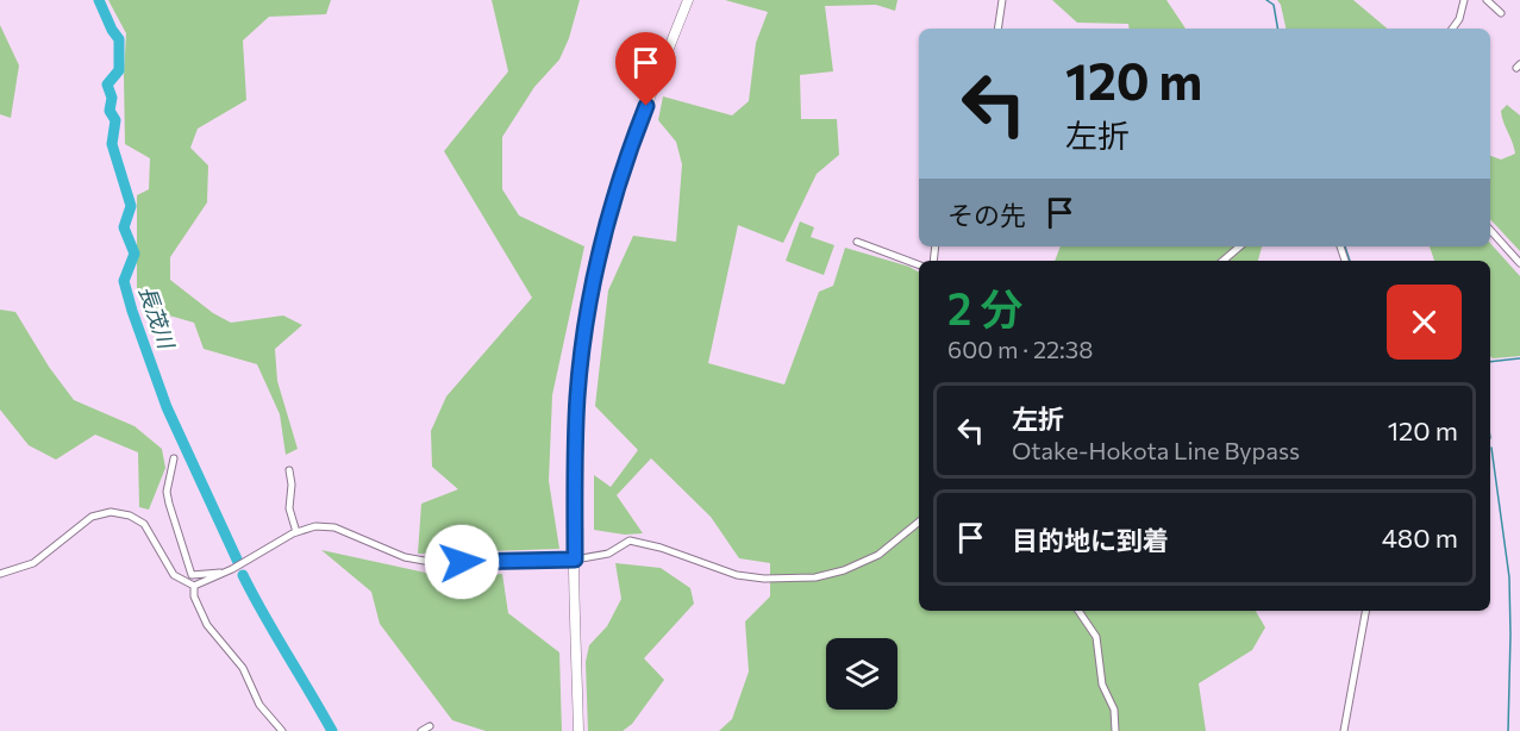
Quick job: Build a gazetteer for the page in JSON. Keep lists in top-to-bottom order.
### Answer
{
  "water": ["長茂川"],
  "page": {
    "turn": ["120 m", "左折"],
    "then": "その先",
    "heading": ["2 分", "600 m · 22:38"],
    "list": [
      {
        "name": "左折",
        "note": "Otake-Hokota Line Bypass",
        "value": "120 m"
      },
      {
        "name": "目的地に到着",
        "value": "480 m"
      }
    ]
  }
}
